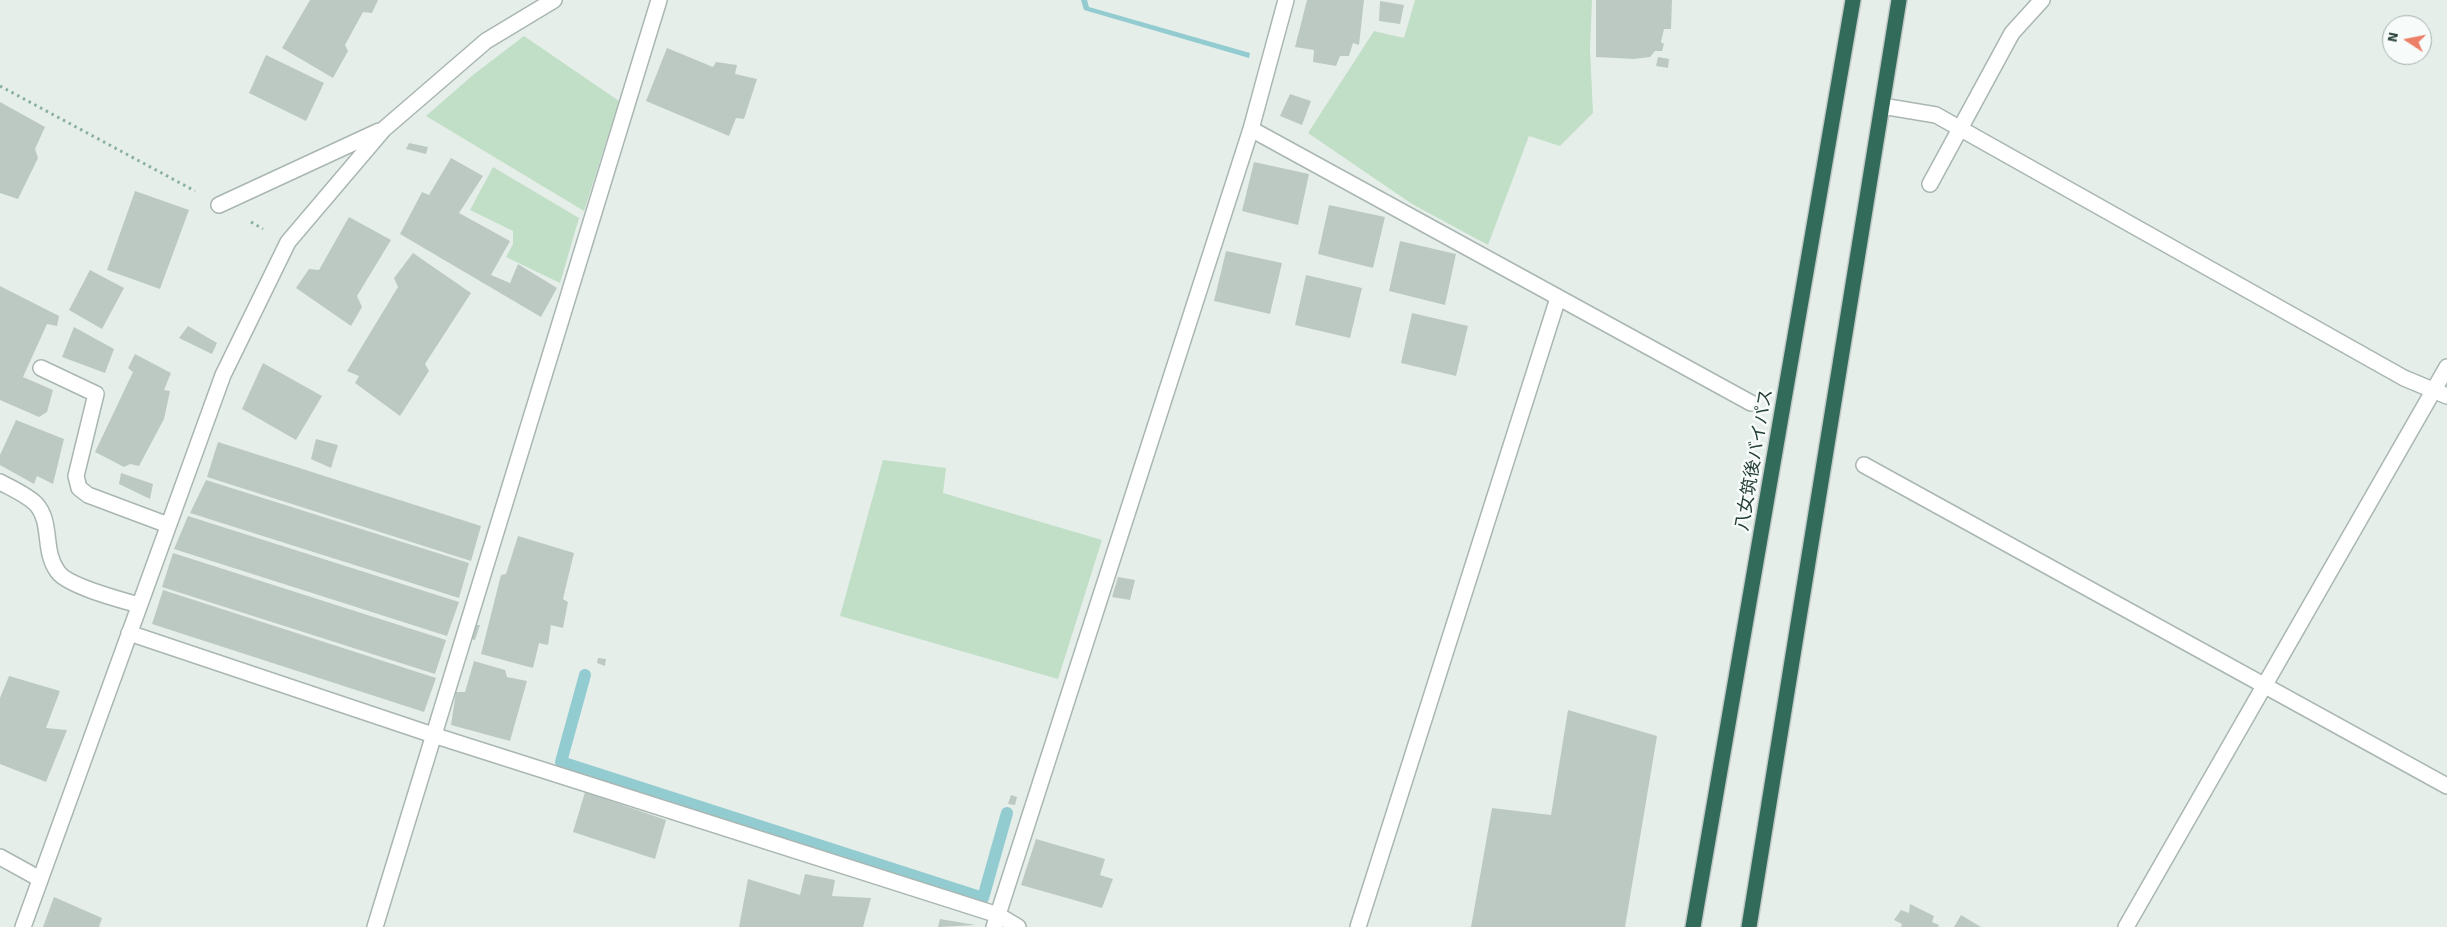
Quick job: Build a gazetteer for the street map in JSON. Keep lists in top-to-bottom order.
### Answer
{
  "streets": {
    "highway": ["八女筑後バイパス"]
  },
  "north": "left"
}
